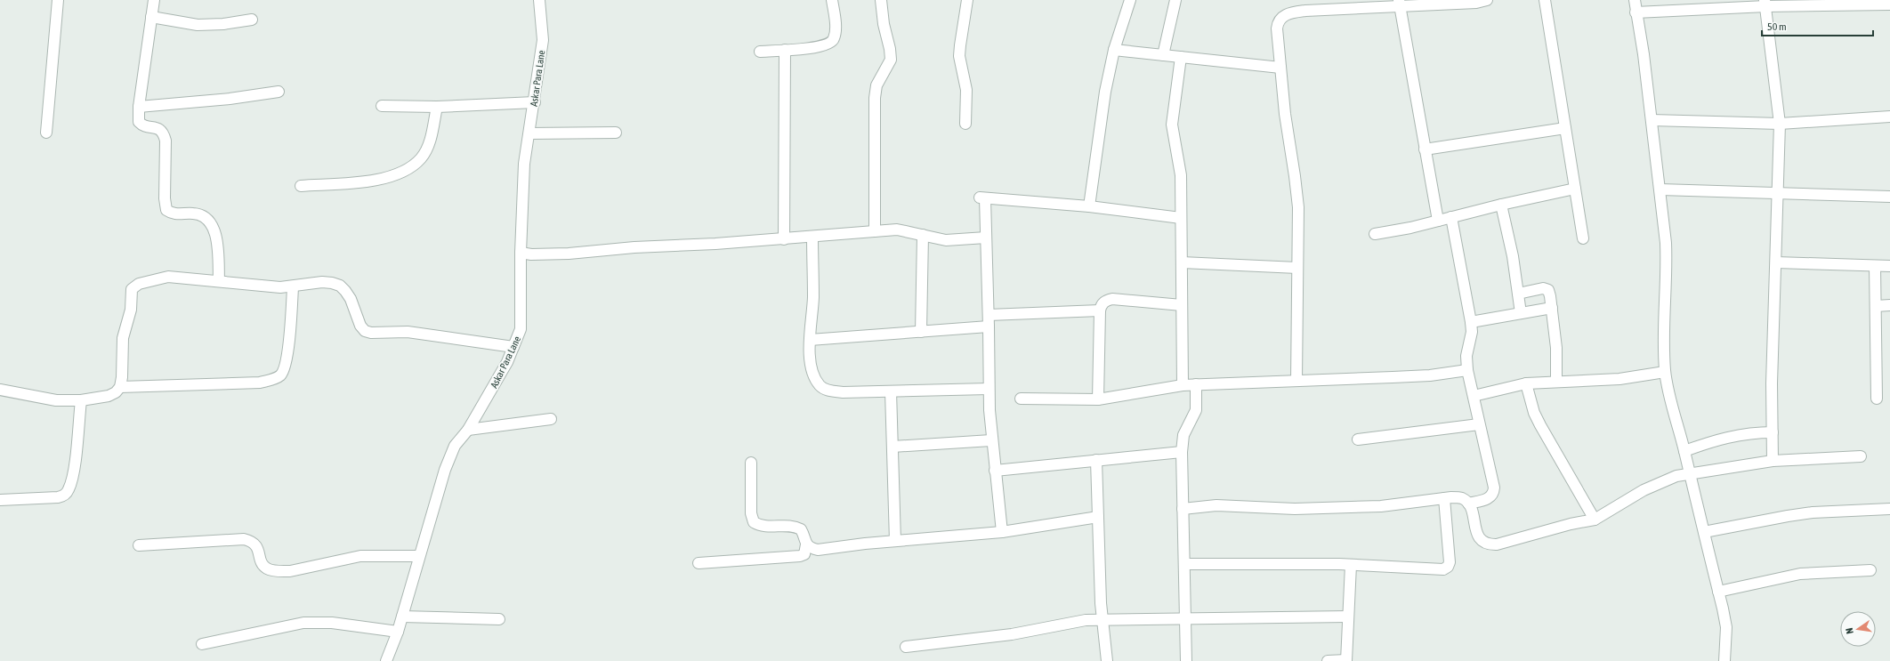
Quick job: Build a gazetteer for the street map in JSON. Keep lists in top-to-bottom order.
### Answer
{
  "streets": {
    "street": ["Askar Para Lane"]
  },
  "scale_bar": "50 m",
  "north": "left"
}
